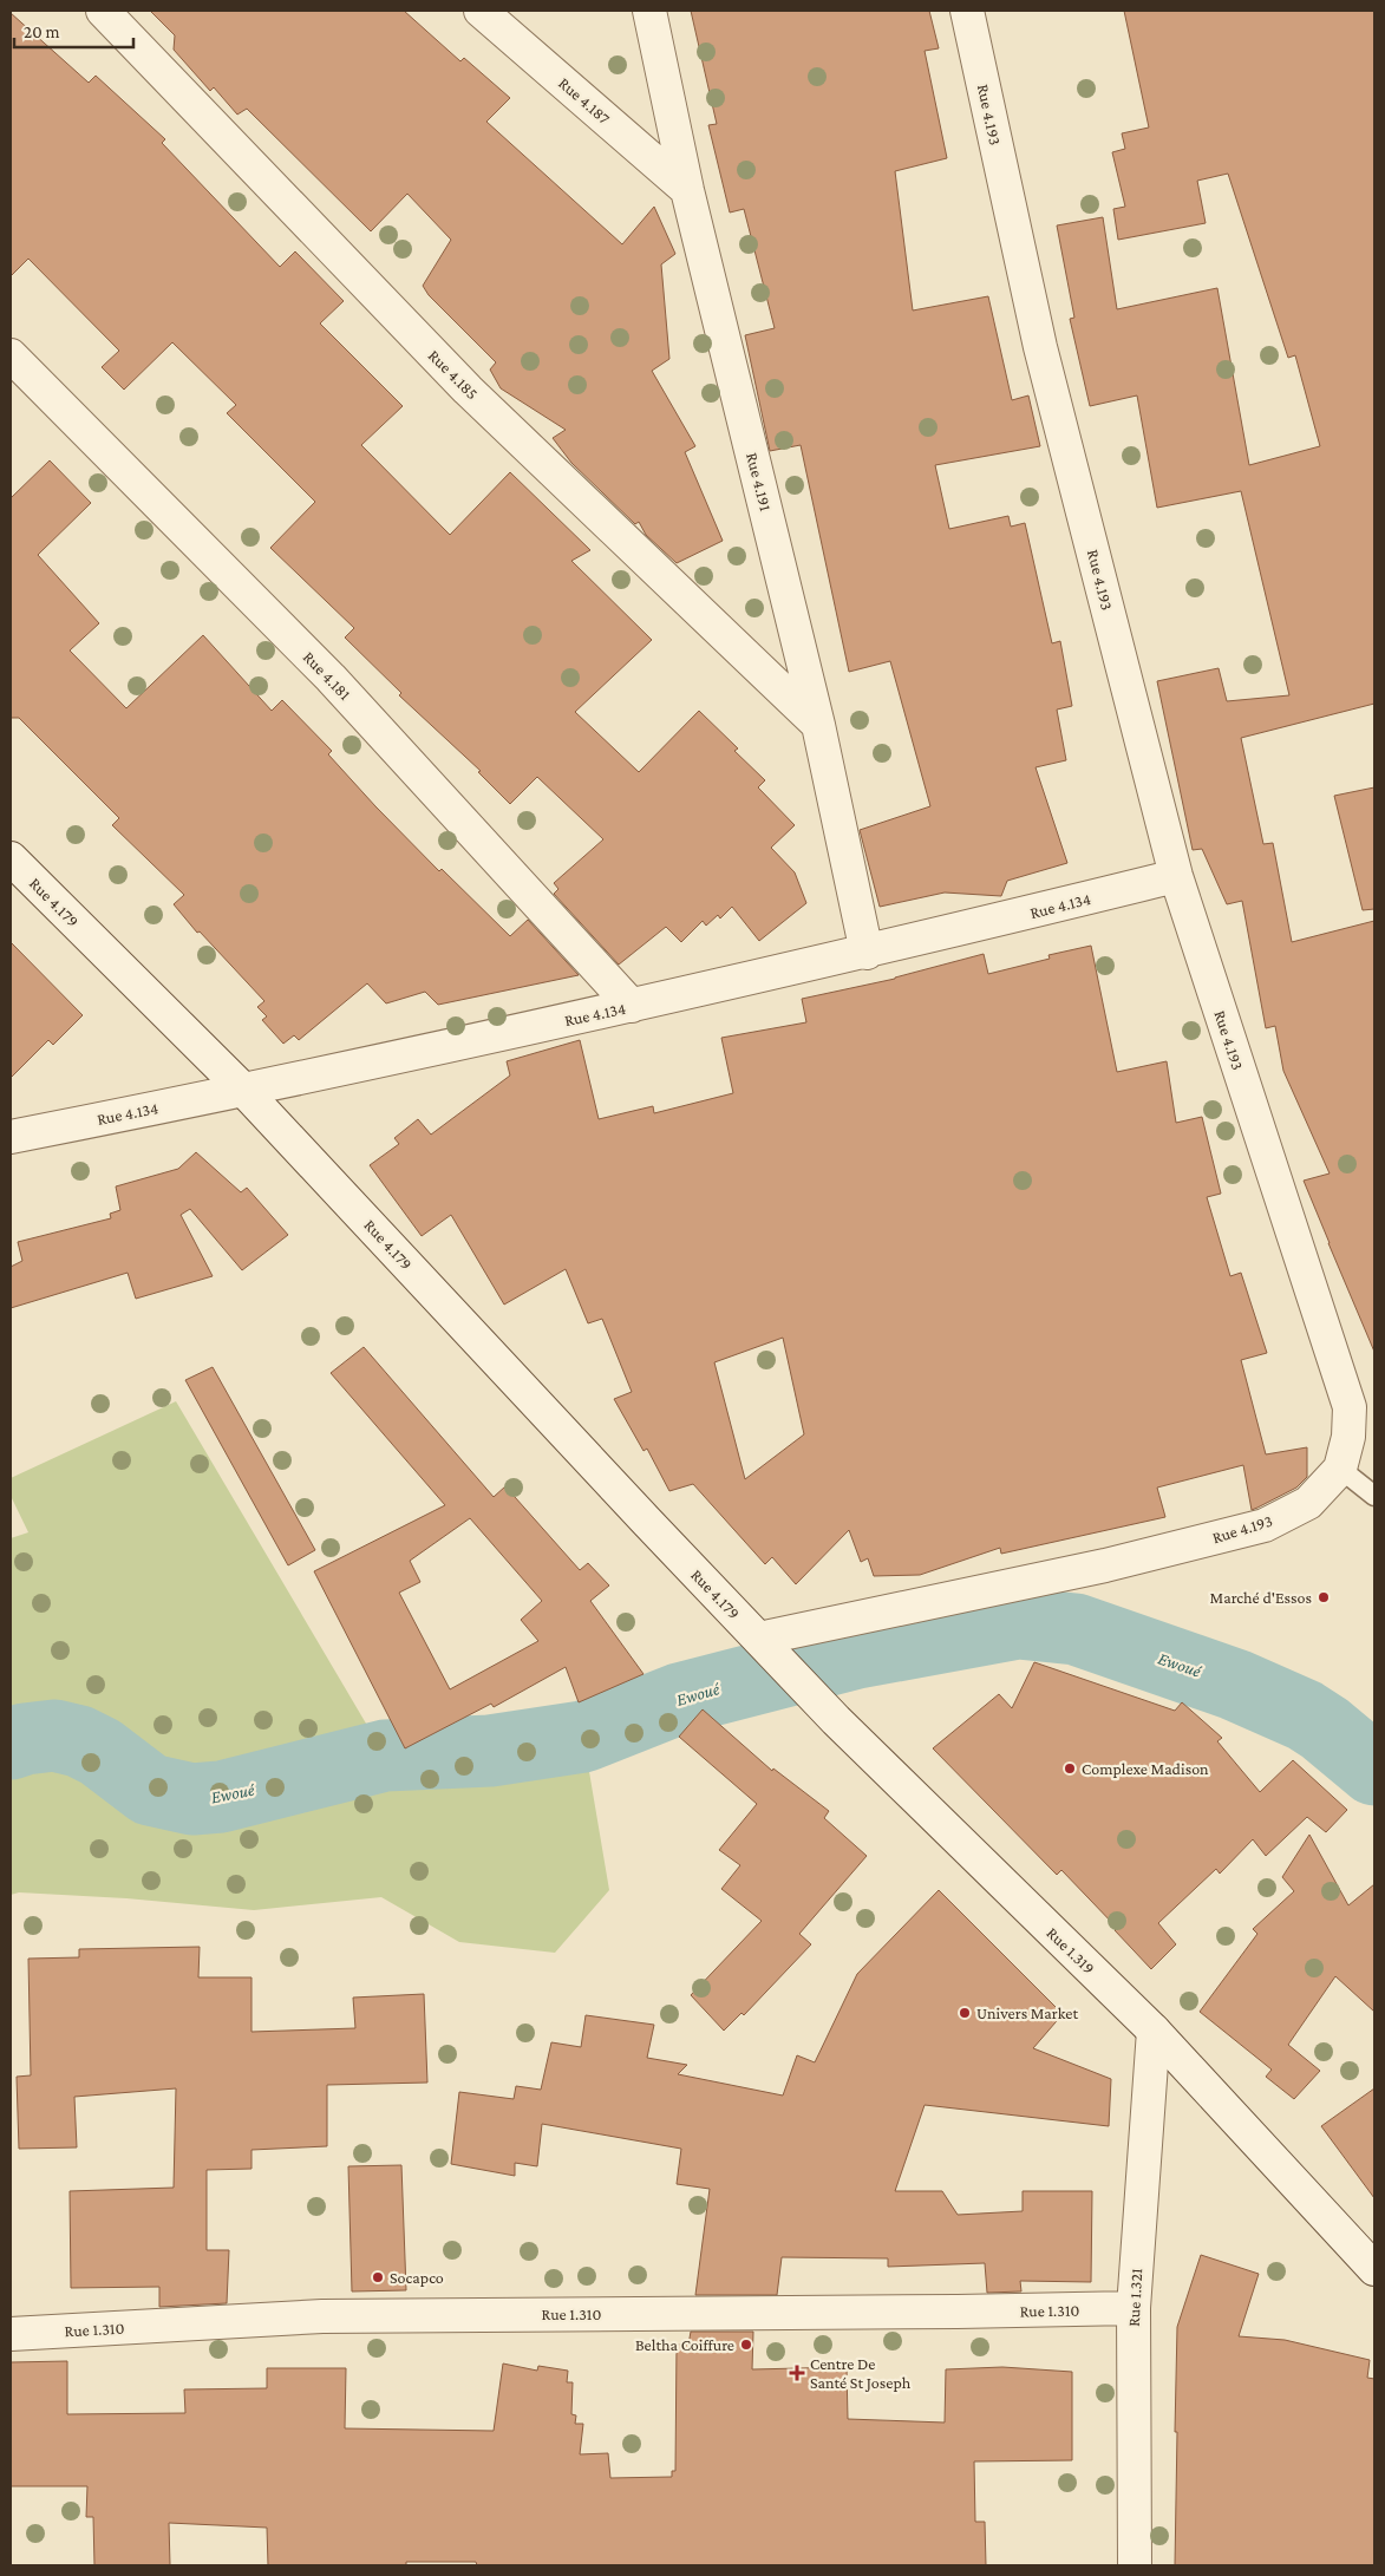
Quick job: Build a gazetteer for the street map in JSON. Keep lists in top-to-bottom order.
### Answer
{
  "streets": {
    "street": [
      "Rue 4.187",
      "Rue 4.193",
      "Rue 4.185",
      "Rue 4.191",
      "Rue 4.181",
      "Rue 4.179",
      "Rue 4.134",
      "Rue 1.319",
      "Rue 1.321",
      "Rue 1.310"
    ]
  },
  "crossings": [
    ["Rue 4.187", "Rue 4.191"],
    ["Rue 4.193", "Rue 4.179"],
    ["Rue 4.193", "Rue 4.134"],
    ["Rue 4.193", "Rue 1.319"],
    ["Rue 4.185", "Rue 4.191"],
    ["Rue 4.191", "Rue 4.134"],
    ["Rue 4.181", "Rue 4.134"],
    ["Rue 4.179", "Rue 4.134"],
    ["Rue 4.179", "Rue 1.319"],
    ["Rue 1.319", "Rue 1.321"],
    ["Rue 1.321", "Rue 1.310"]
  ],
  "water": ["Ewoué"],
  "places": {
    "other": [
      "Marché d'Essos",
      "Complexe Madison",
      "Univers Market",
      "Socapco",
      "Beltha Coiffure"
    ],
    "health": ["Centre De Santé St Joseph"]
  },
  "scale_bar": "20 m"
}
